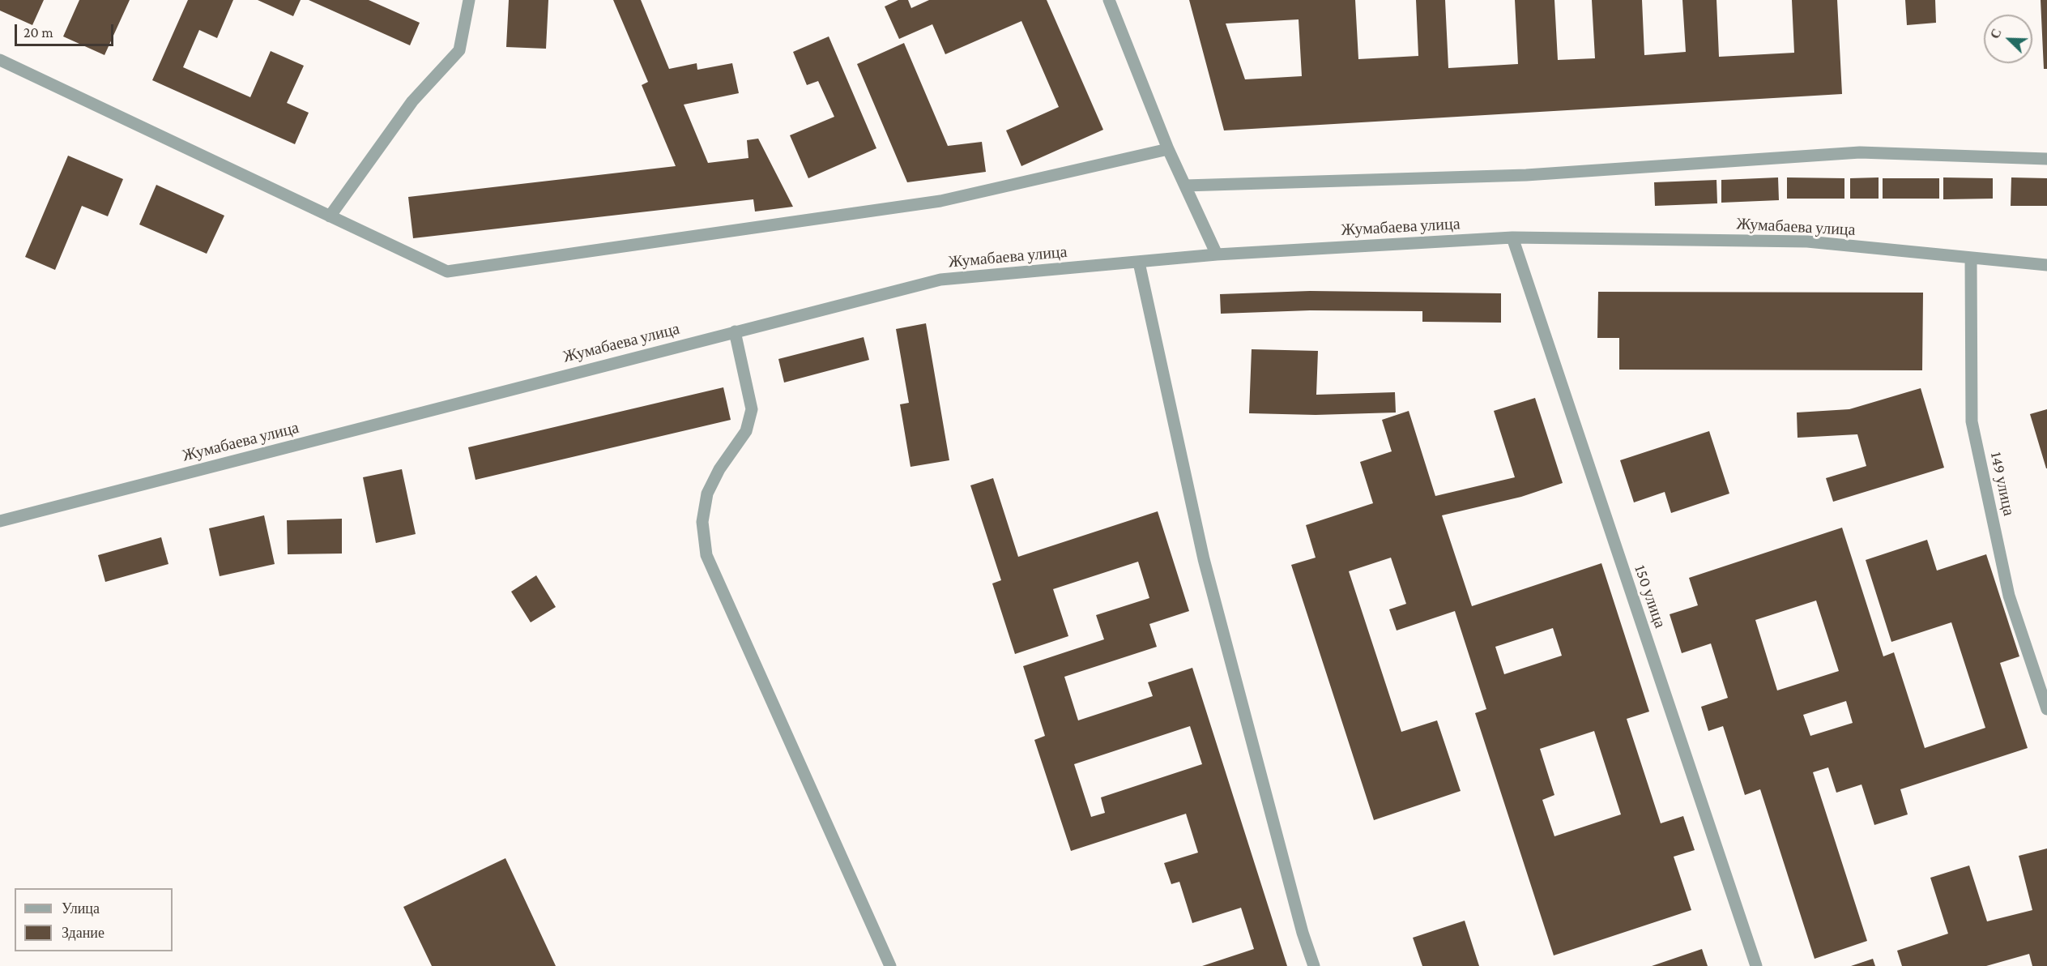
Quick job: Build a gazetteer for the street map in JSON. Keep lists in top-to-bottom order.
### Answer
{
  "streets": {
    "street": ["Жумабаева улица", "149 улица", "150 улица"]
  },
  "crossings": [
    ["Жумабаева улица", "149 улица"],
    ["Жумабаева улица", "150 улица"]
  ],
  "legend": ["Улица", "Здание"],
  "scale_bar": "20 m",
  "north": "top left"
}
